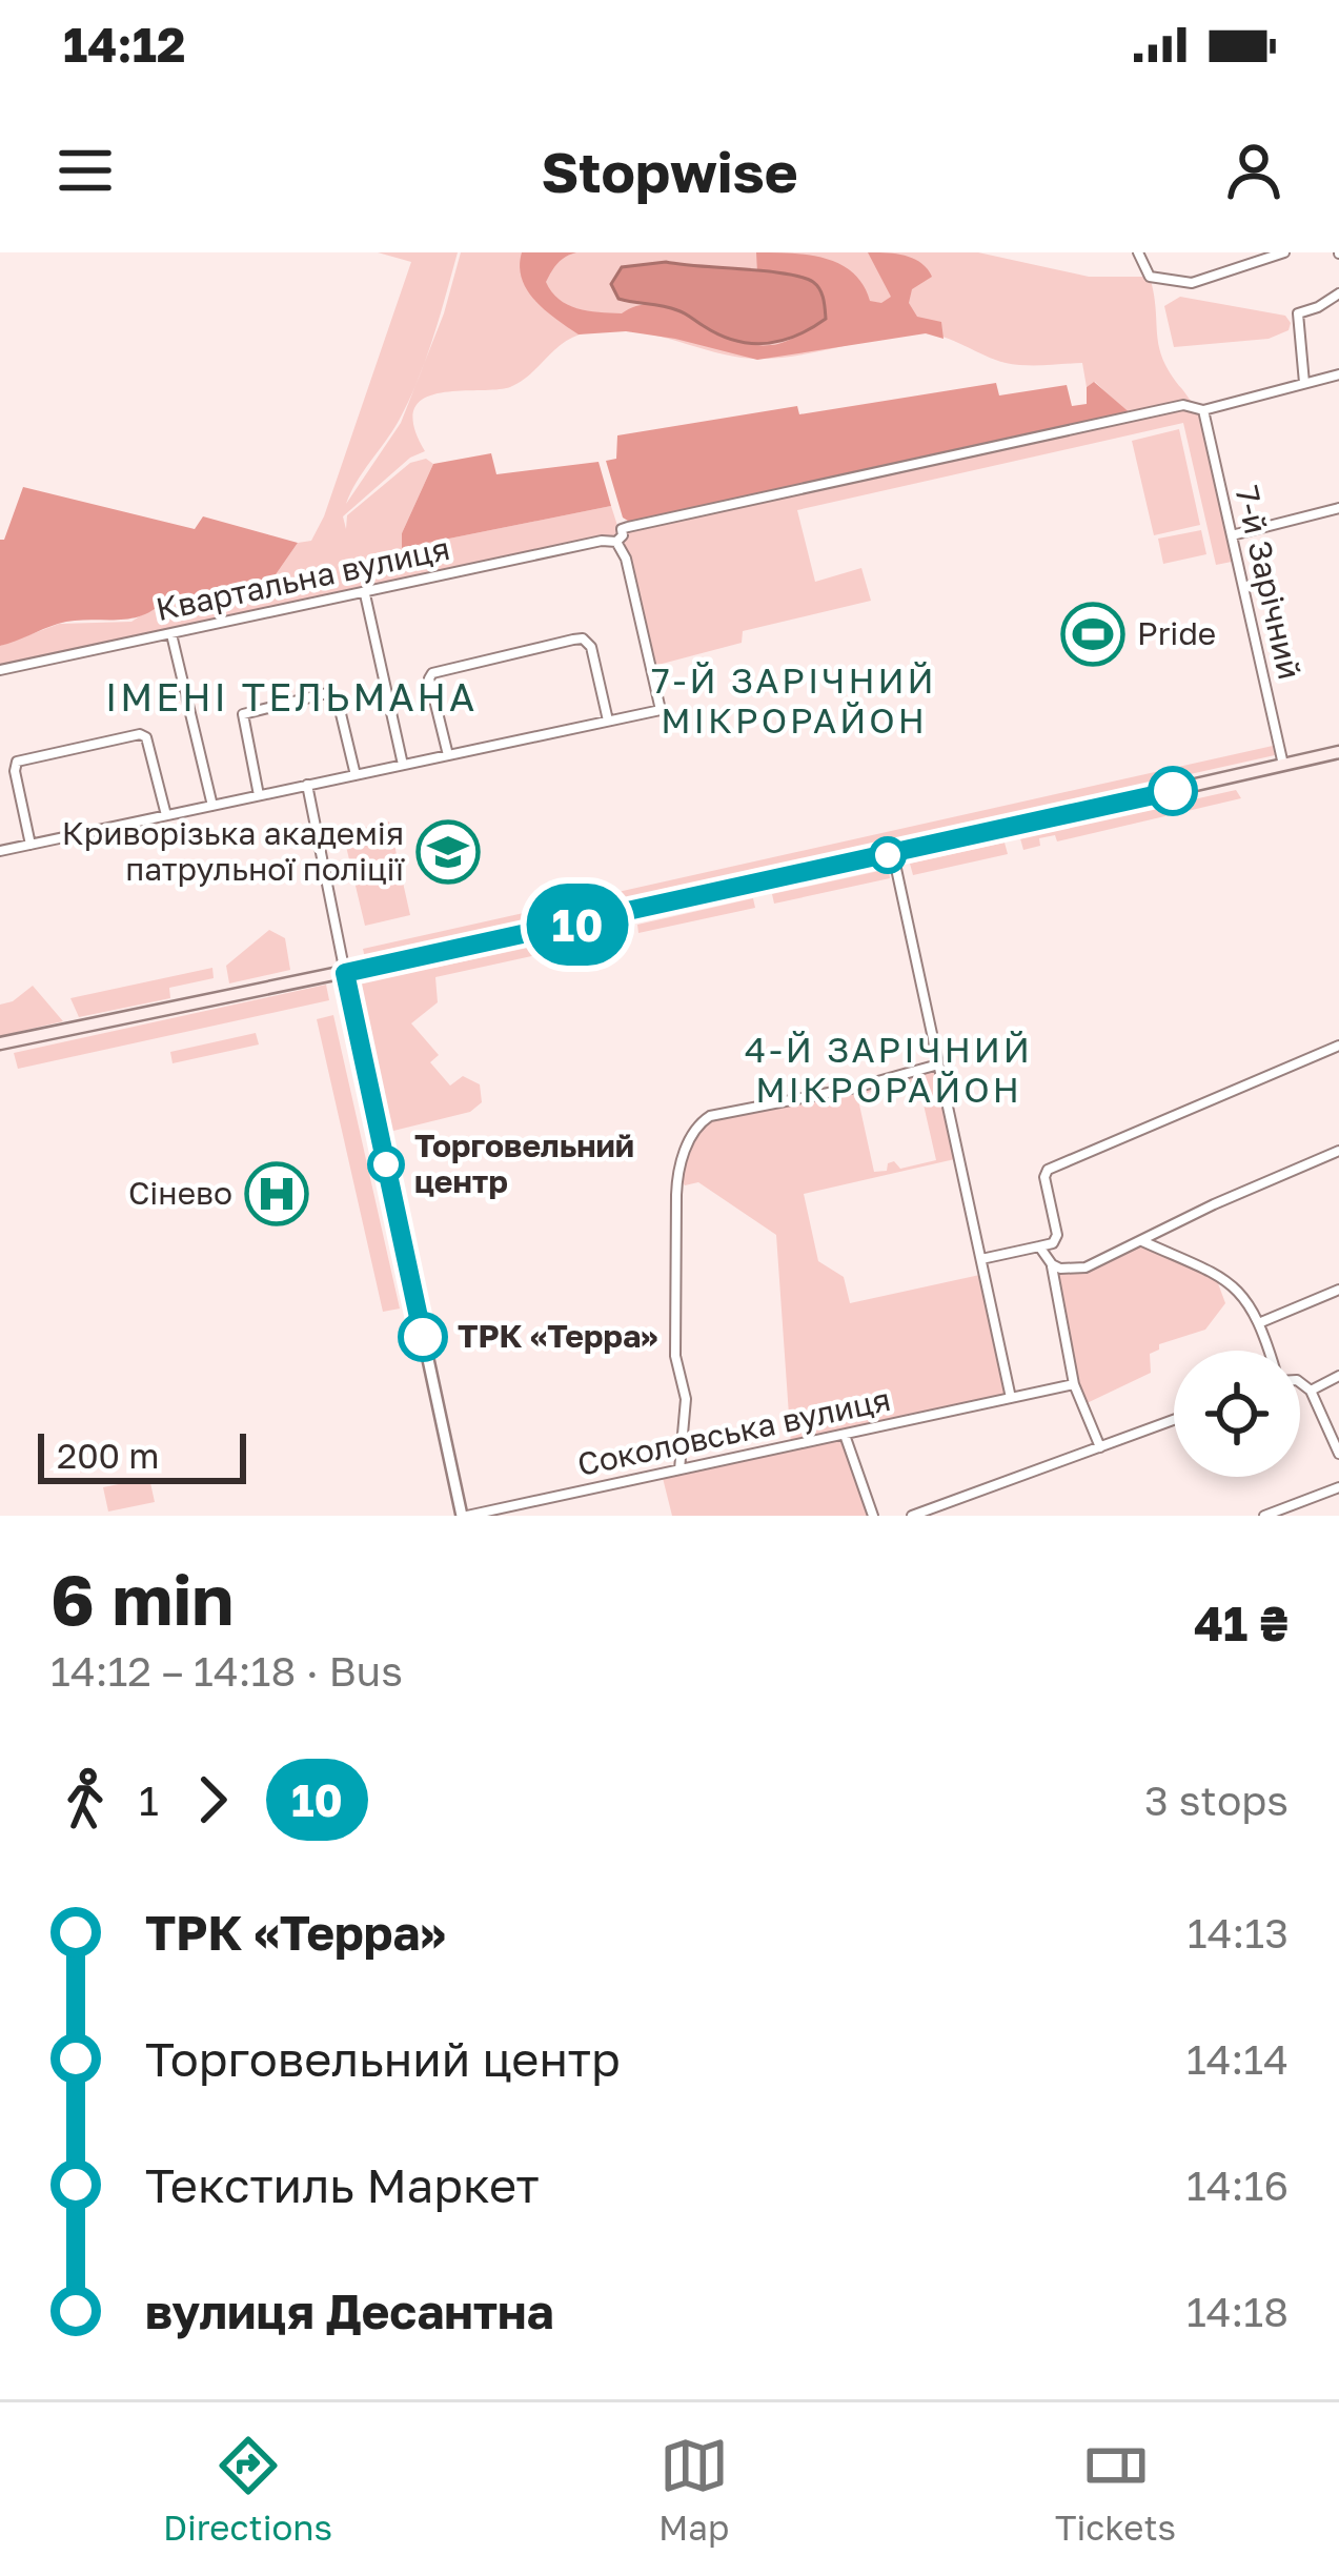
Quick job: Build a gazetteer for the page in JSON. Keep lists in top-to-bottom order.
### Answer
{
  "streets": {
    "street": ["Квартальна вулиця", "7-й Зарічний", "Соколовська вулиця"]
  },
  "crossings": [
    ["Квартальна вулиця", "7-й Зарічний"]
  ],
  "districts": ["7-Й ЗАРІЧНИЙ МІКРОРАЙОН", "ІМЕНІ ТЕЛЬМАНА", "4-Й ЗАРІЧНИЙ МІКРОРАЙОН"],
  "places": {
    "sports": ["Pride"],
    "school or university": ["Криворізька академія патрульної поліції"],
    "other": ["Торговельний центр", "ТРК «Терра»"],
    "hospital": ["Сінево"]
  },
  "lines": ["bus line 10"],
  "scale_bar": "200 m",
  "page": {
    "status": "14:12",
    "header": "Stopwise",
    "on_map": "10",
    "scale": "200 m",
    "heading": ["6 min", "14:12 – 14:18 · Bus", "41 ₴"],
    "legs": ["1", "10", "3 stops"],
    "list": [
      {
        "name": "ТРК «Терра»",
        "value": "14:13"
      },
      {
        "name": "Торговельний центр",
        "value": "14:14"
      },
      {
        "name": "Текстиль Маркет",
        "value": "14:16"
      },
      {
        "name": "вулиця Десантна",
        "value": "14:18"
      }
    ],
    "tabs": ["Directions", "Map", "Tickets"]
  }
}
